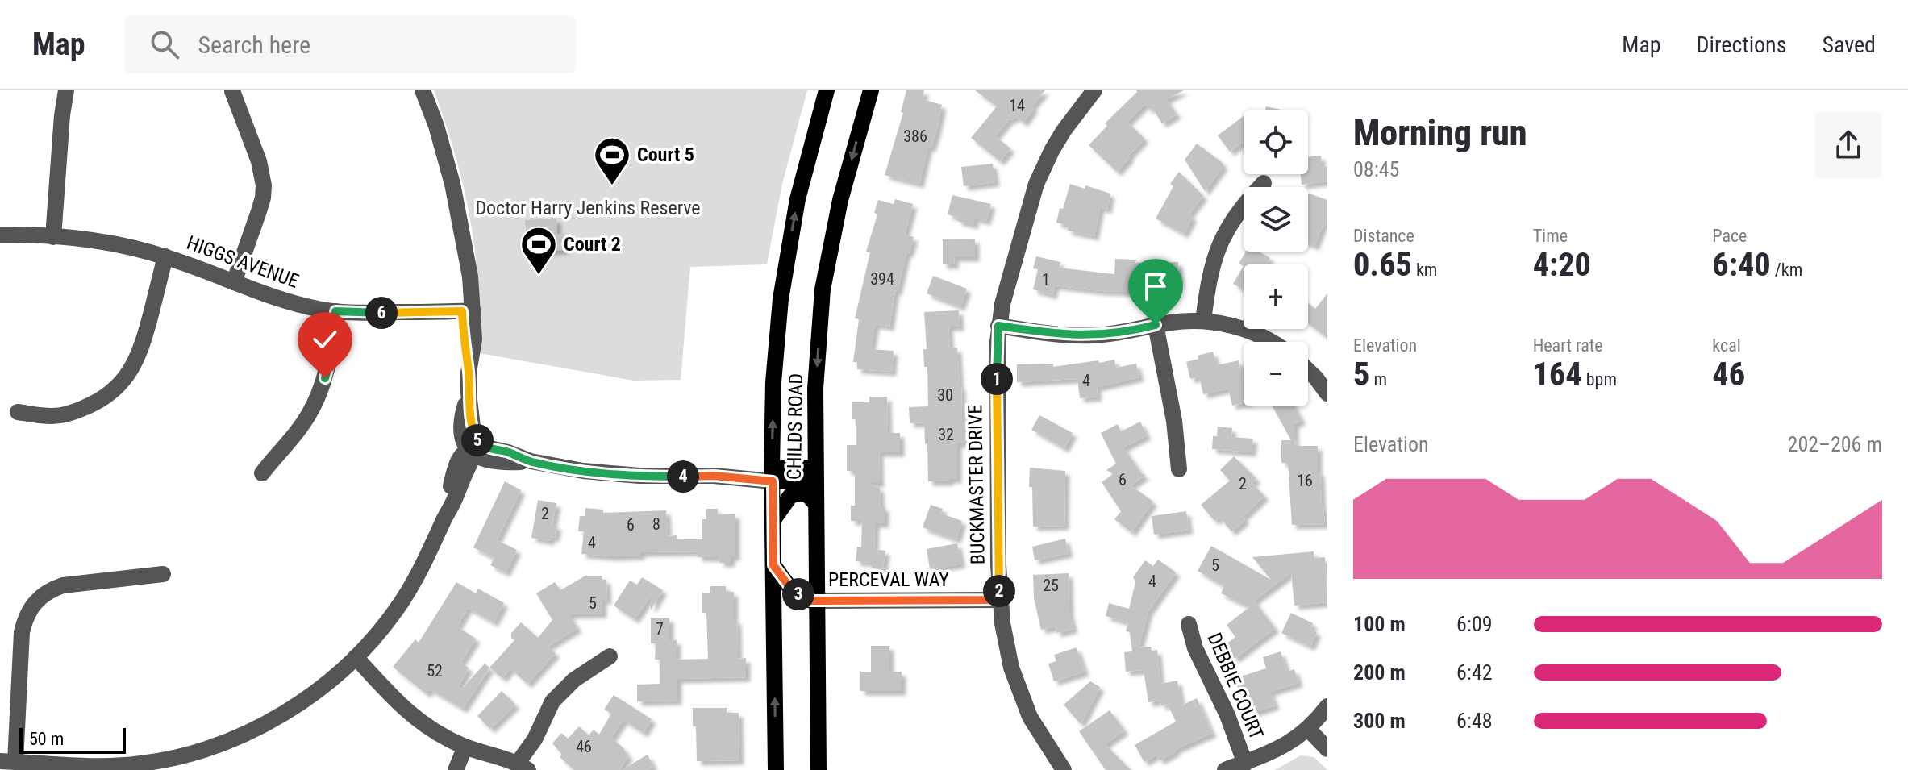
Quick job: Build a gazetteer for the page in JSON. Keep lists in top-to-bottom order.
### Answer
{
  "streets": {
    "main road": ["CHILDS ROAD"],
    "street": [
      "HIGGS AVENUE",
      "BUCKMASTER DRIVE",
      "PERCEVAL WAY",
      "DEBBIE COURT"
    ]
  },
  "crossings": [
    ["CHILDS ROAD", "PERCEVAL WAY"],
    ["BUCKMASTER DRIVE", "PERCEVAL WAY"]
  ],
  "parks": ["Doctor Harry Jenkins Reserve"],
  "places": {
    "sports": ["Court 5", "Court 2"]
  },
  "house_numbers": [
    "14",
    "386",
    "394",
    "1",
    "4",
    "30",
    "32",
    "6",
    "16",
    "2",
    "2",
    "8",
    "6",
    "4",
    "5",
    "4",
    "25",
    "5",
    "7",
    "52",
    "46"
  ],
  "scale_bar": "50 m",
  "page": {
    "header": "Map",
    "search": "Search here",
    "nav": ["Map", "Directions", "Saved"],
    "heading": ["Morning run", "08:45"],
    "map_buttons": ["+", "−"],
    "stats": [
      ["Distance", "0.65 km"],
      ["Time", "4:20"],
      ["Pace", "6:40 /km"],
      ["Elevation", "5 m"],
      ["Heart rate", "164 bpm"],
      ["kcal", "46"]
    ],
    "pins": [
      "6",
      "1",
      "5",
      "4",
      "2",
      "3"
    ],
    "chart": ["Elevation", "202–206 m"],
    "list": [
      {
        "name": "100 m",
        "note": "6:09"
      },
      {
        "name": "200 m",
        "note": "6:42"
      },
      {
        "name": "300 m",
        "note": "6:48"
      }
    ],
    "scale": "50 m"
  }
}
